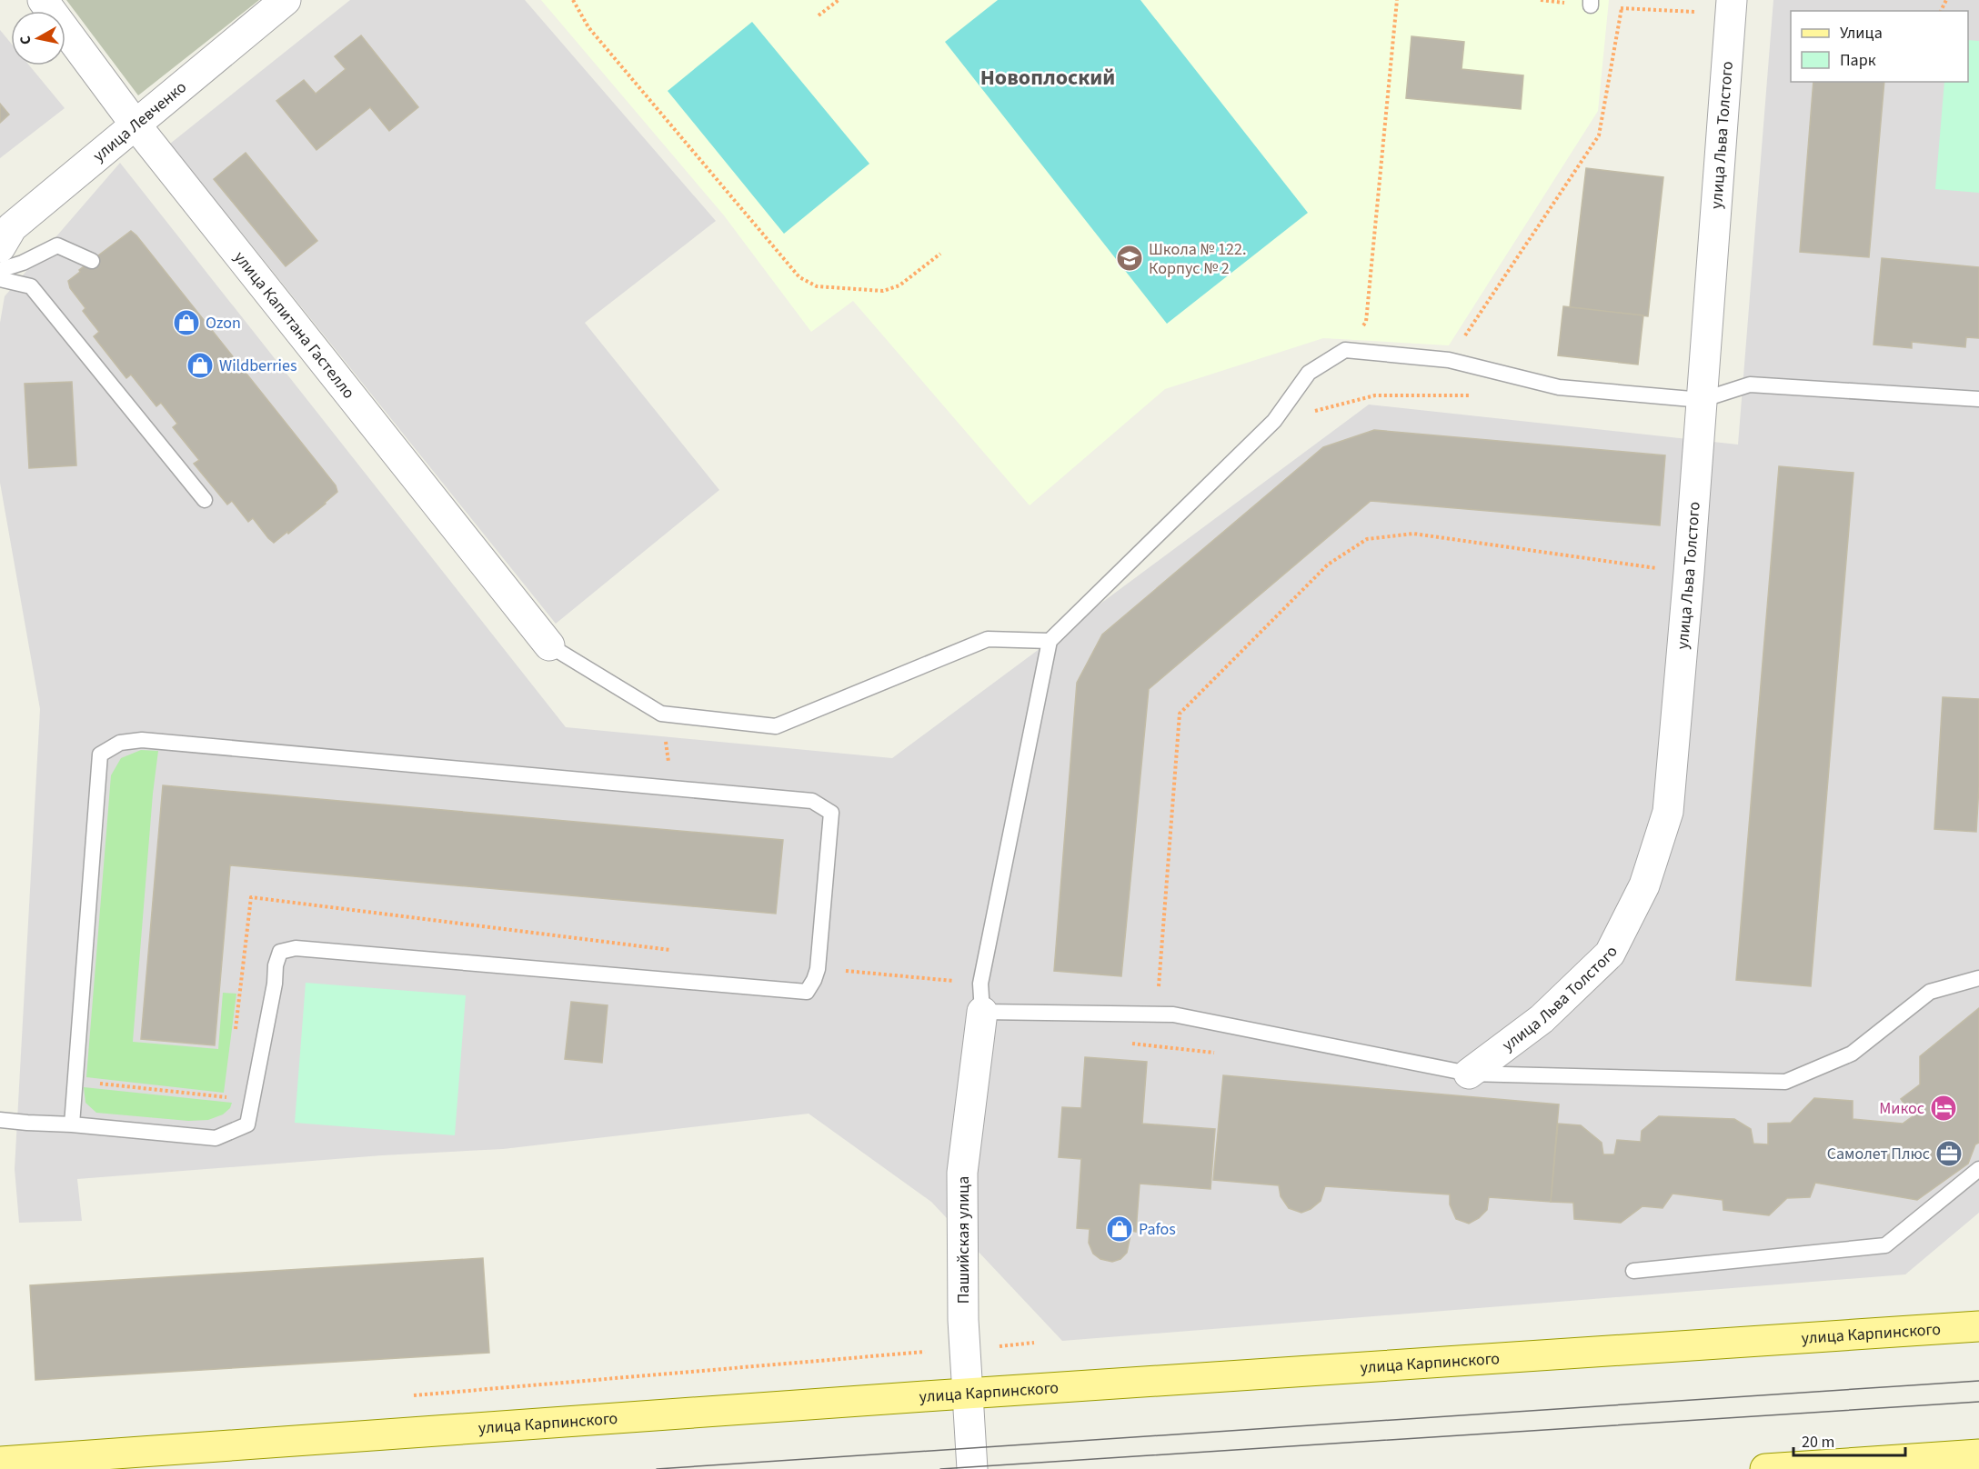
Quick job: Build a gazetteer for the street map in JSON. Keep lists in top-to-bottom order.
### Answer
{
  "streets": {
    "main road": ["улица Карпинского"],
    "street": [
      "улица Левченко",
      "улица Льва Толстого",
      "улица Капитана Гастелло",
      "Пашийская улица"
    ]
  },
  "crossings": [
    ["улица Левченко", "улица Капитана Гастелло"],
    ["Пашийская улица", "улица Карпинского"]
  ],
  "districts": ["Новоплоский"],
  "places": {
    "school or university": ["Школа № 122. Корпус № 2"],
    "shop": ["Ozon", "Wildberries", "Pafos"],
    "hotel": ["Микос"],
    "office": ["Самолет Плюс"]
  },
  "legend": ["Улица", "Парк"],
  "scale_bar": "20 m",
  "north": "left"
}
